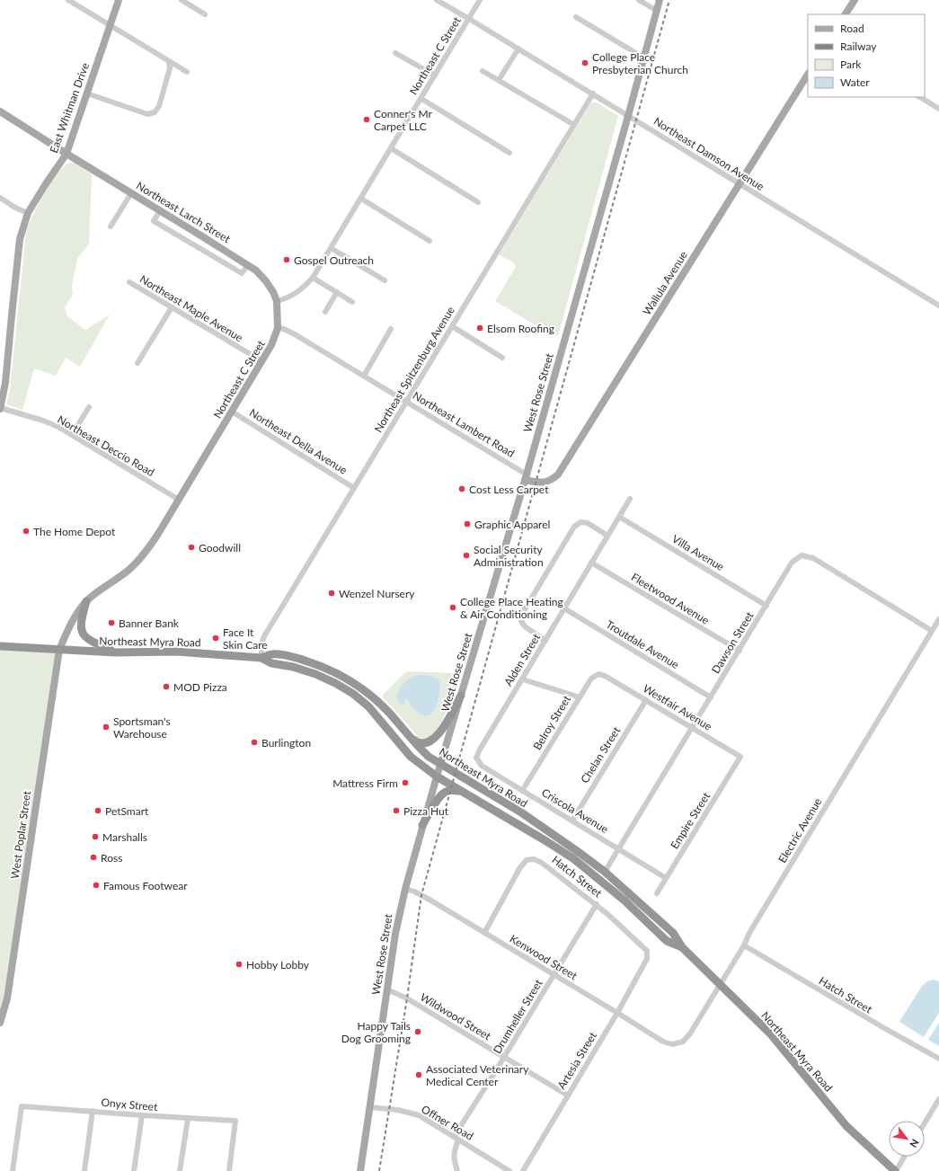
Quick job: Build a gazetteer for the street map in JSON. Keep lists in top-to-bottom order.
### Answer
{
  "streets": {
    "highway": ["Northeast Myra Road"],
    "main road": [
      "Northeast C Street",
      "East Whitman Drive",
      "Northeast Larch Street",
      "Wallula Avenue",
      "West Rose Street",
      "West Poplar Street"
    ],
    "street": [
      "Northeast Damson Avenue",
      "Northeast Maple Avenue",
      "Northeast Spitzenburg Avenue",
      "Northeast Lambert Road",
      "Northeast Della Avenue",
      "Northeast Deccio Road",
      "Villa Avenue",
      "Fleetwood Avenue",
      "Dawson Street",
      "Troutdale Avenue",
      "Alden Street",
      "Westfair Avenue",
      "Belroy Street",
      "Chelan Street",
      "Criscola Avenue",
      "Empire Street",
      "Electric Avenue",
      "Hatch Street",
      "Kenwood Street",
      "Wildwood Street",
      "Drumheller Street",
      "Artesia Street",
      "Onyx Street",
      "Offner Road"
    ]
  },
  "crossings": [
    ["Northeast C Street", "Northeast Damson Avenue"],
    ["Northeast C Street", "Northeast Larch Street"],
    ["Northeast C Street", "Northeast Maple Avenue"],
    ["Northeast C Street", "Northeast Lambert Road"],
    ["Northeast C Street", "Northeast Della Avenue"],
    ["Northeast C Street", "Northeast Deccio Road"],
    ["Northeast C Street", "Northeast Myra Road"],
    ["Northeast C Street", "West Poplar Street"],
    ["East Whitman Drive", "Northeast Larch Street"],
    ["East Whitman Drive", "Northeast Deccio Road"],
    ["Northeast Damson Avenue", "Wallula Avenue"],
    ["Northeast Damson Avenue", "Northeast Spitzenburg Avenue"],
    ["Northeast Damson Avenue", "West Rose Street"],
    ["Wallula Avenue", "West Rose Street"],
    ["Wallula Avenue", "Northeast Lambert Road"],
    ["Northeast Spitzenburg Avenue", "Northeast Lambert Road"],
    ["Northeast Spitzenburg Avenue", "Northeast Della Avenue"],
    ["Northeast Spitzenburg Avenue", "Northeast Myra Road"],
    ["West Rose Street", "Northeast Lambert Road"],
    ["West Rose Street", "Northeast Myra Road"],
    ["West Rose Street", "Kenwood Street"],
    ["West Rose Street", "Wildwood Street"],
    ["West Rose Street", "Offner Road"],
    ["Villa Avenue", "Dawson Street"],
    ["Villa Avenue", "Alden Street"],
    ["Fleetwood Avenue", "Dawson Street"],
    ["Fleetwood Avenue", "Alden Street"],
    ["Northeast Myra Road", "Dawson Street"],
    ["Northeast Myra Road", "Electric Avenue"],
    ["Northeast Myra Road", "West Poplar Street"],
    ["Dawson Street", "Troutdale Avenue"],
    ["Dawson Street", "Westfair Avenue"],
    ["Dawson Street", "Criscola Avenue"],
    ["Dawson Street", "Electric Avenue"],
    ["Troutdale Avenue", "Alden Street"],
    ["Alden Street", "Criscola Avenue"],
    ["Westfair Avenue", "Belroy Street"],
    ["Westfair Avenue", "Chelan Street"],
    ["Westfair Avenue", "Empire Street"],
    ["Belroy Street", "Criscola Avenue"],
    ["Chelan Street", "Criscola Avenue"],
    ["Criscola Avenue", "Empire Street"],
    ["Electric Avenue", "Hatch Street"],
    ["Electric Avenue", "Kenwood Street"],
    ["Hatch Street", "Kenwood Street"],
    ["Hatch Street", "Drumheller Street"],
    ["Hatch Street", "Artesia Street"],
    ["Kenwood Street", "Drumheller Street"],
    ["Kenwood Street", "Artesia Street"],
    ["Wildwood Street", "Drumheller Street"],
    ["Wildwood Street", "Artesia Street"],
    ["Drumheller Street", "Offner Road"]
  ],
  "places": [
    "College Place Presbyterian Church",
    "Conner's Mr Carpet LLC",
    "Gospel Outreach",
    "Elsom Roofing",
    "Cost Less Carpet",
    "Graphic Apparel",
    "The Home Depot",
    "Goodwill",
    "Social Security Administration",
    "Wenzel Nursery",
    "College Place Heating & Air Conditioning",
    "Banner Bank",
    "Face It Skin Care",
    "MOD Pizza",
    "Sportsman's Warehouse",
    "Burlington",
    "Mattress Firm",
    "PetSmart",
    "Pizza Hut",
    "Marshalls",
    "Ross",
    "Famous Footwear",
    "Hobby Lobby",
    "Happy Tails Dog Grooming",
    "Associated Veterinary Medical Center"
  ],
  "legend": [
    "Road",
    "Railway",
    "Park",
    "Water"
  ],
  "north": "bottom right"
}
